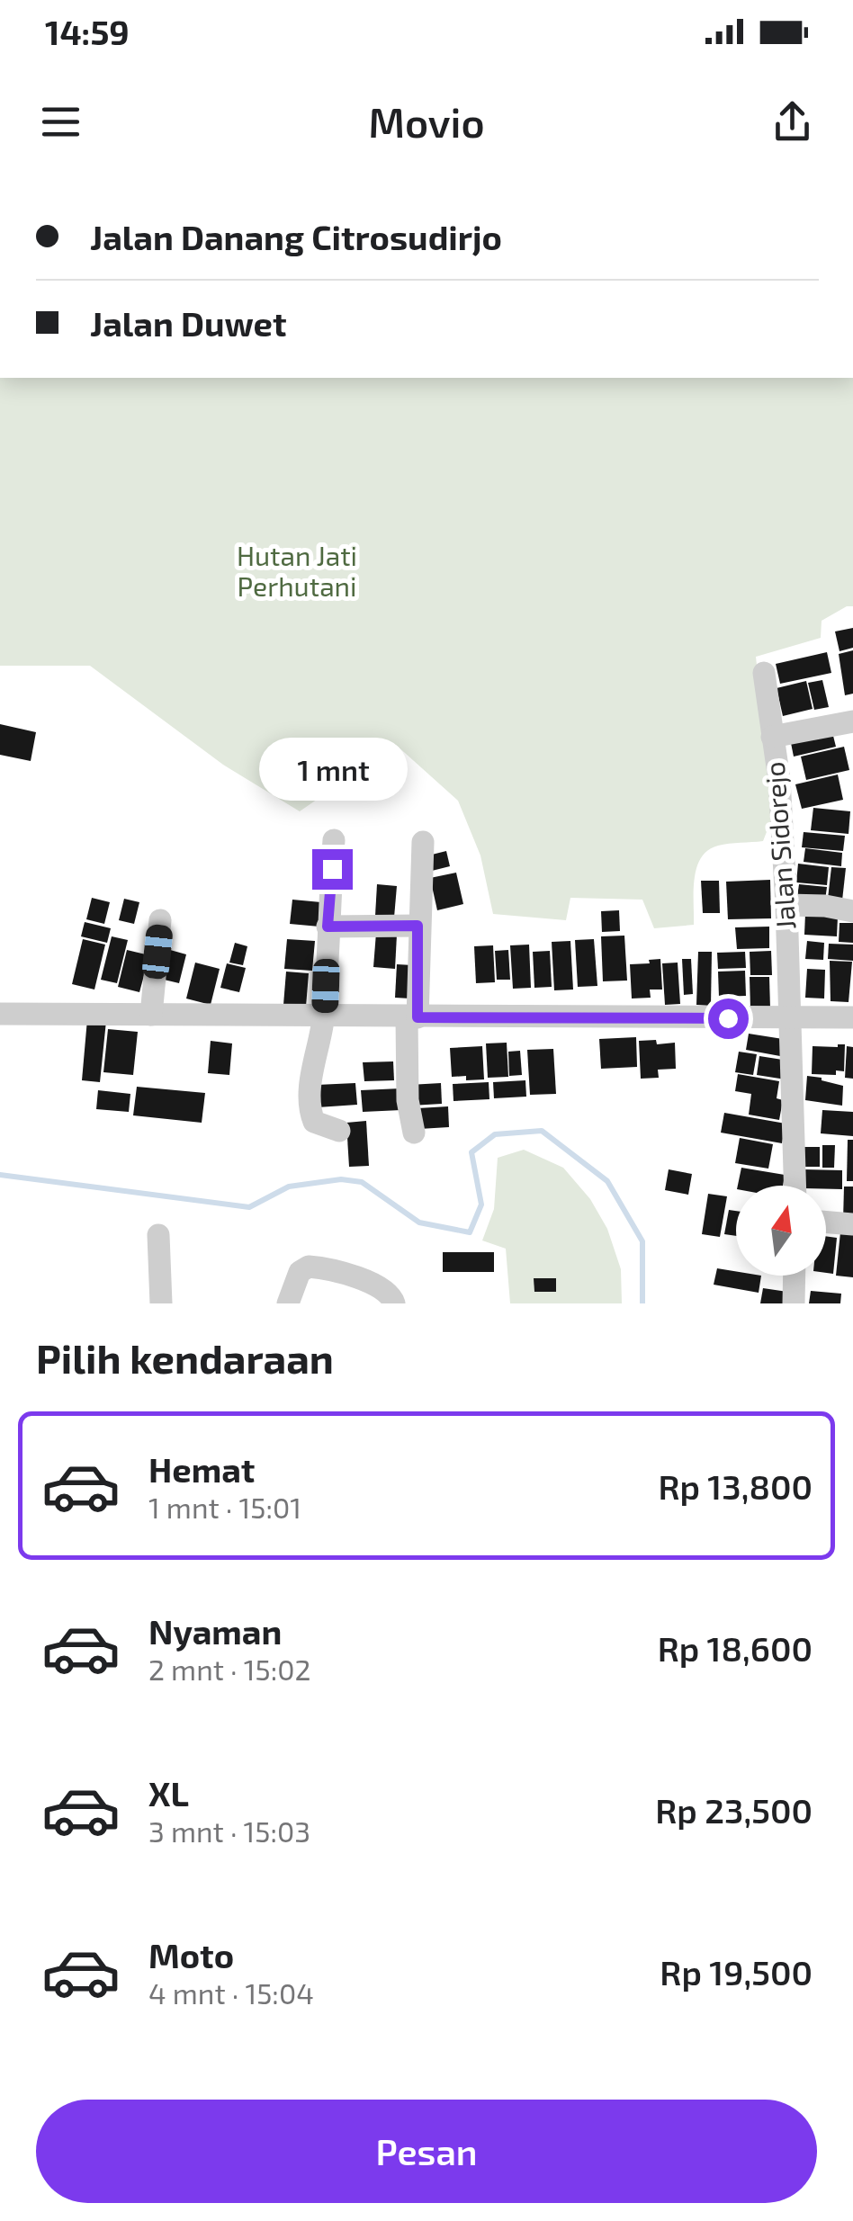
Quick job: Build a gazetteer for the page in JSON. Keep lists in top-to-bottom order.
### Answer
{
  "streets": {
    "street": ["Jalan Sidorejo"]
  },
  "parks": ["Hutan Jati Perhutani"],
  "north": "top",
  "page": {
    "status": "14:59",
    "header": "Movio",
    "banner": ["Jalan Danang Citrosudirjo", "Jalan Duwet"],
    "bubble": "1 mnt",
    "heading": "Pilih kendaraan",
    "list": [
      {
        "name": "Hemat",
        "note": "1 mnt · 15:01",
        "value": "Rp 13,800"
      },
      {
        "name": "Nyaman",
        "note": "2 mnt · 15:02",
        "value": "Rp 18,600"
      },
      {
        "name": "XL",
        "note": "3 mnt · 15:03",
        "value": "Rp 23,500"
      },
      {
        "name": "Moto",
        "note": "4 mnt · 15:04",
        "value": "Rp 19,500"
      }
    ],
    "buttons": "Pesan"
  }
}
